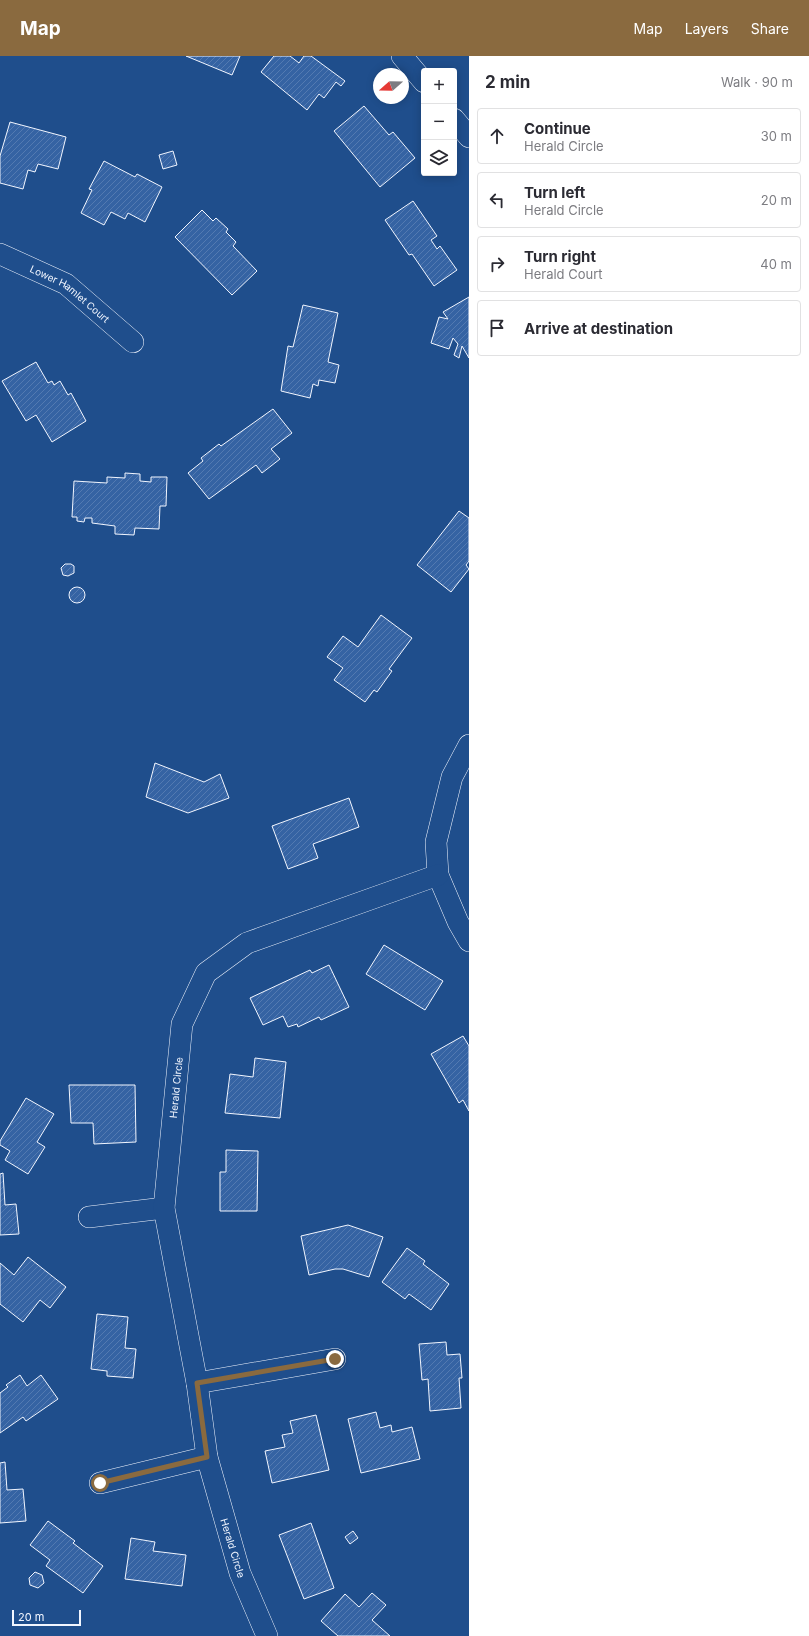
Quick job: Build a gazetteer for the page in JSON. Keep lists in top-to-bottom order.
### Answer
{
  "streets": {
    "street": ["Lower Hamlet Court", "Herald Circle"]
  },
  "scale_bar": "20 m",
  "north": "left",
  "page": {
    "header": "Map",
    "nav": ["Map", "Layers", "Share"],
    "heading": ["2 min", "Walk · 90 m"],
    "map_buttons": ["+", "−"],
    "list": [
      ["Continue", "Herald Circle", "30 m"],
      ["Turn left", "Herald Circle", "20 m"],
      ["Turn right", "Herald Court", "40 m"],
      "Arrive at destination"
    ],
    "scale": "20 m"
  }
}
